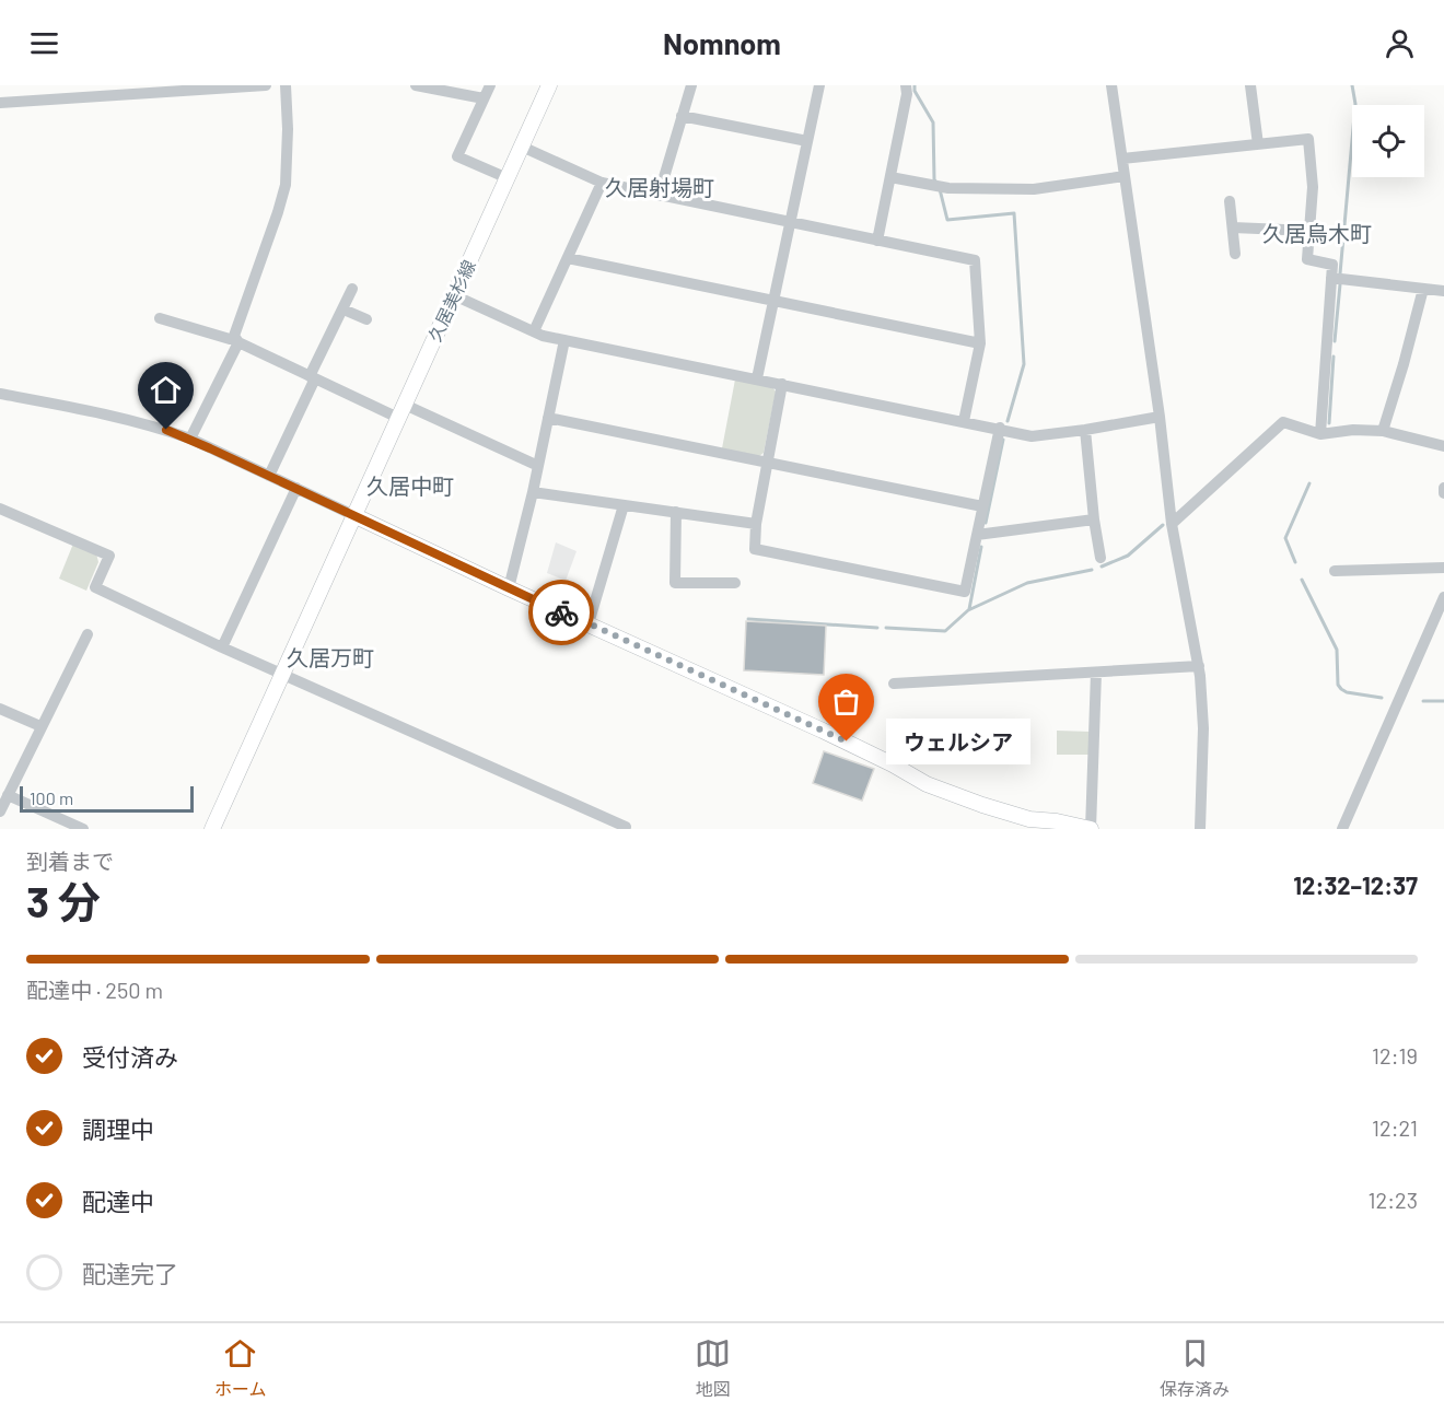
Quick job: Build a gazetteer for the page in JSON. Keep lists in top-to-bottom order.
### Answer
{
  "streets": {
    "main road": ["久居美杉線"]
  },
  "districts": [
    "久居射場町",
    "久居烏木町",
    "久居中町",
    "久居万町"
  ],
  "places": ["ウェルシア"],
  "scale_bar": "100 m",
  "page": {
    "header": "Nomnom",
    "bubble": "ウェルシア",
    "scale": "100 m",
    "heading": ["3 分", "到着まで", "12:32–12:37"],
    "bar": "配達中 · 250 m",
    "list": [
      ["受付済み", "12:19"],
      ["調理中", "12:21"],
      ["配達中", "12:23"],
      "配達完了"
    ],
    "tabs": ["ホーム", "地図", "保存済み"]
  }
}
